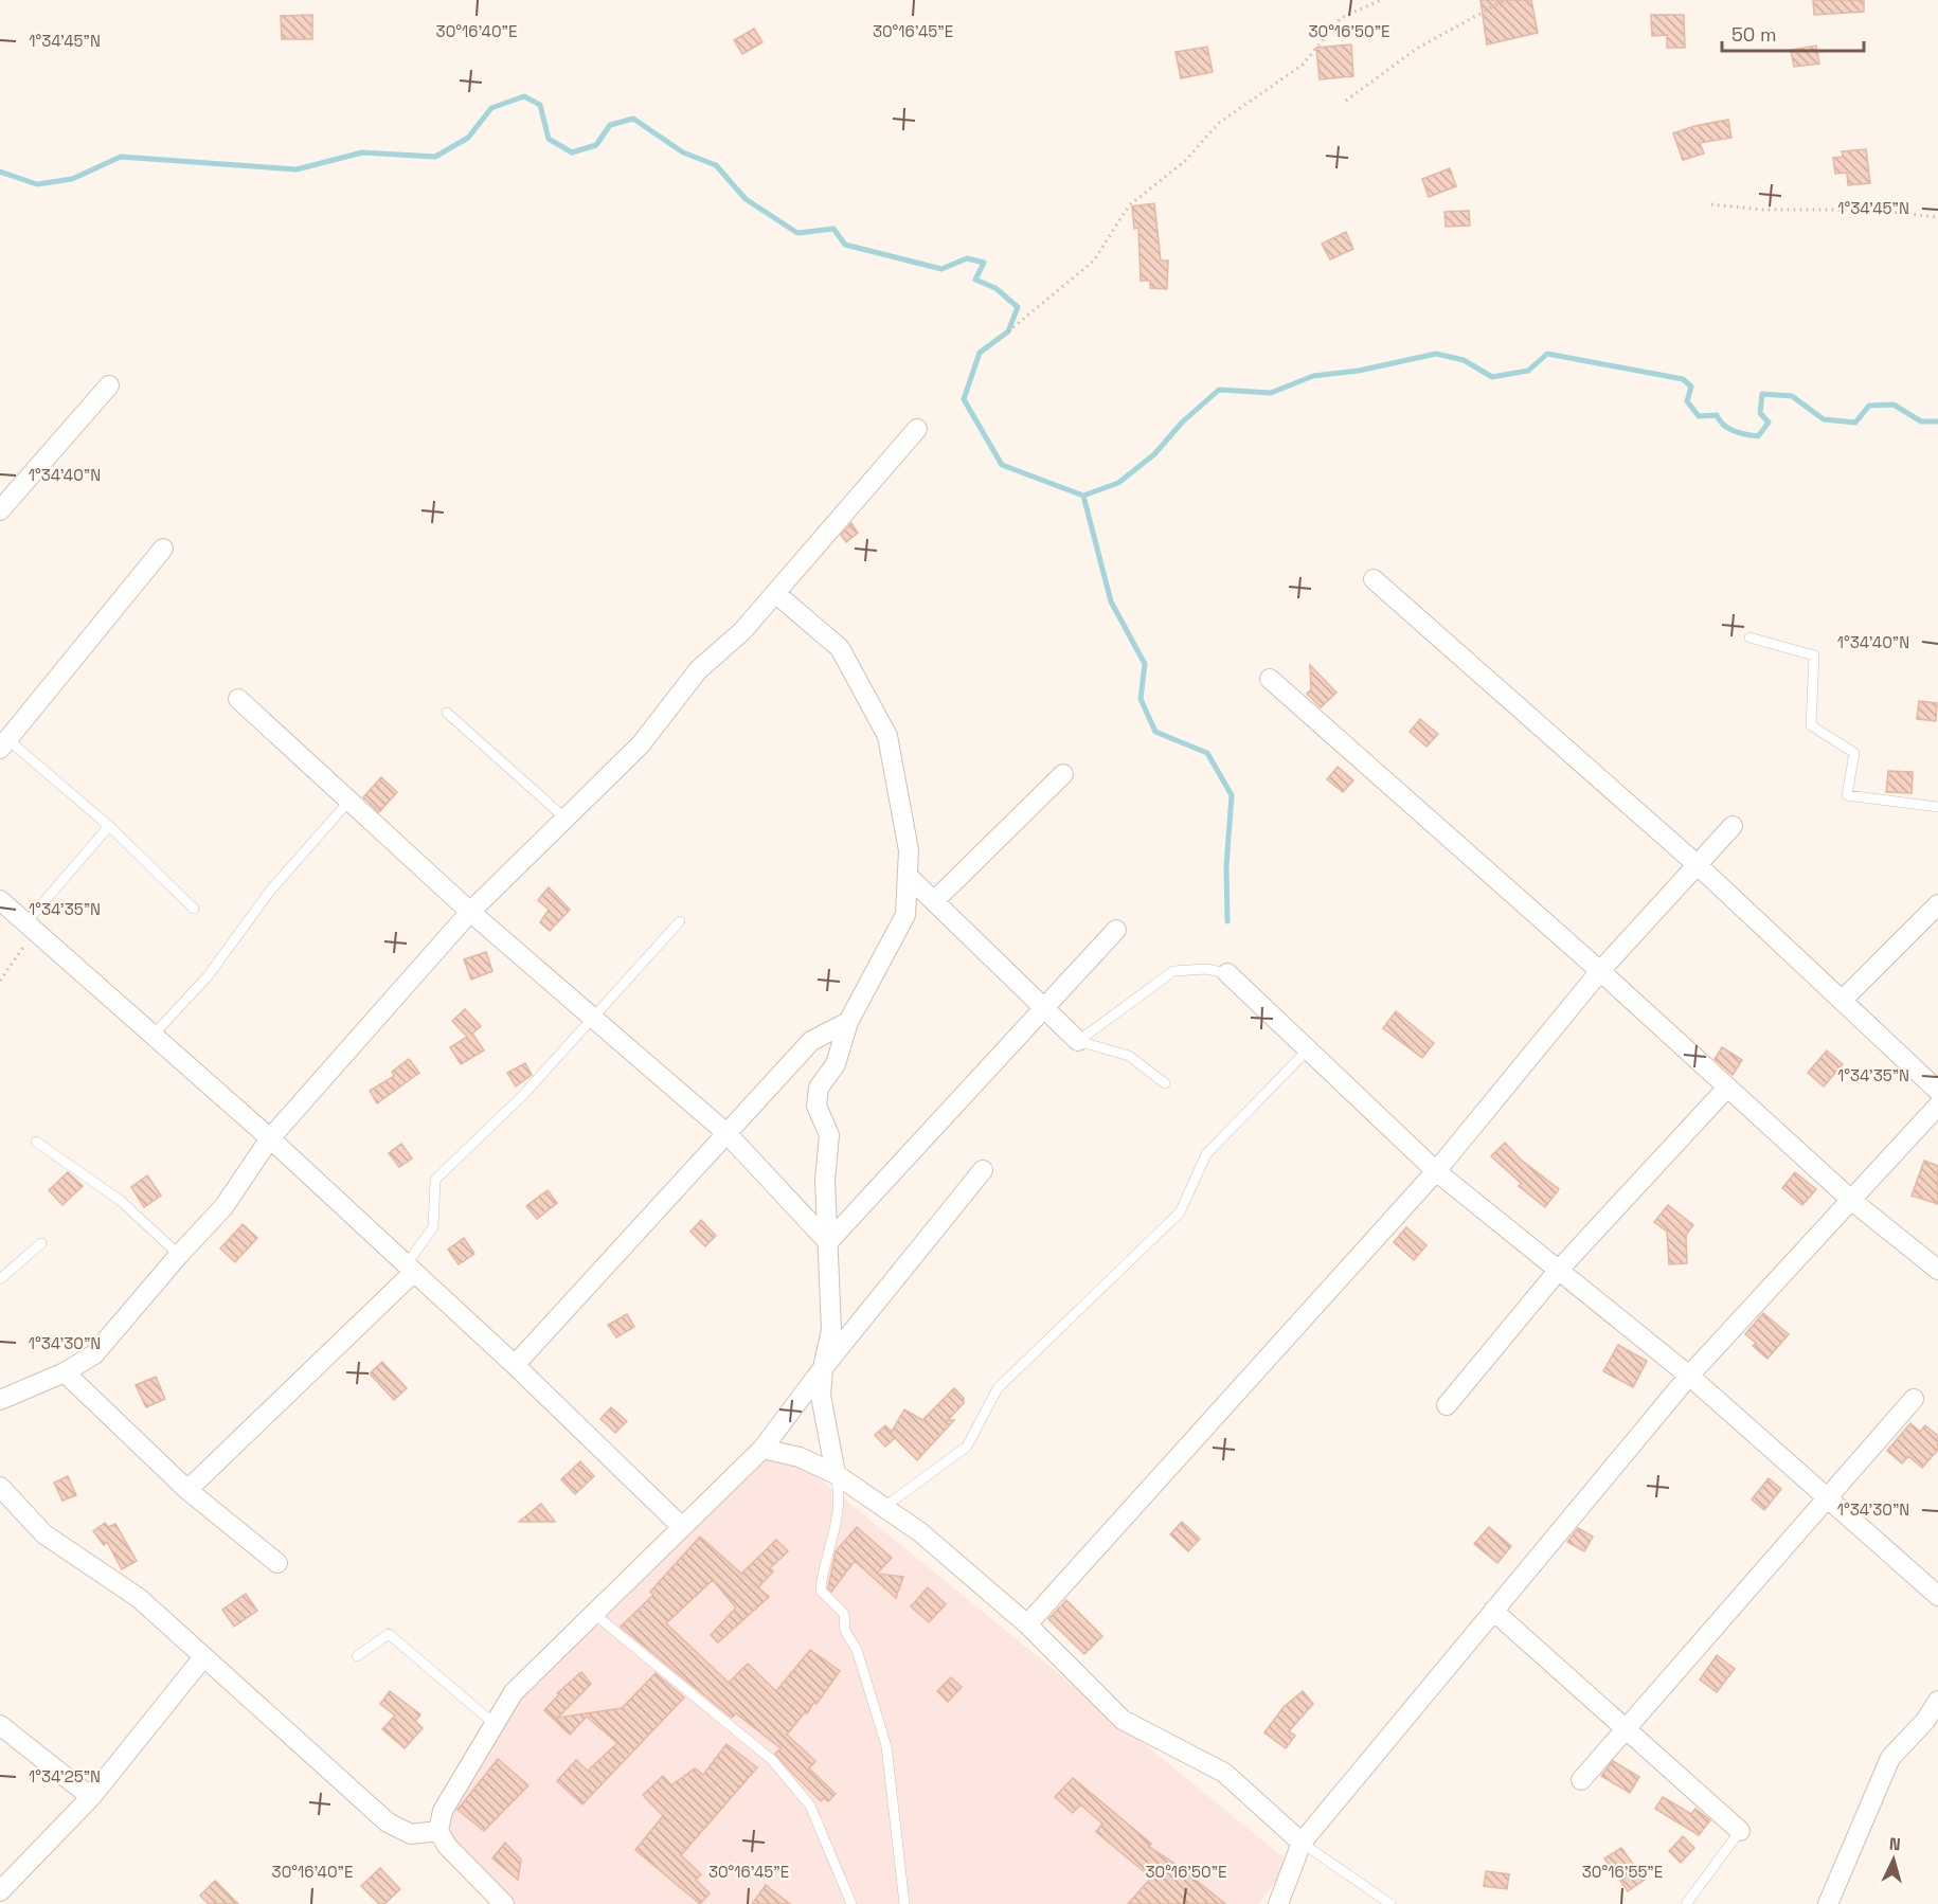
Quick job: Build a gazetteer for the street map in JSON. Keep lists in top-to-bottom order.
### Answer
{
  "scale_bar": "50 m",
  "north": "top",
  "coordinates": [
    "30°16'40\"E",
    "30°16'45\"E",
    "30°16'50\"E",
    "1°34'45\"N",
    "1°34'40\"N",
    "1°34'35\"N",
    "1°34'30\"N",
    "1°34'25\"N",
    "30°16'55\"E"
  ]
}
